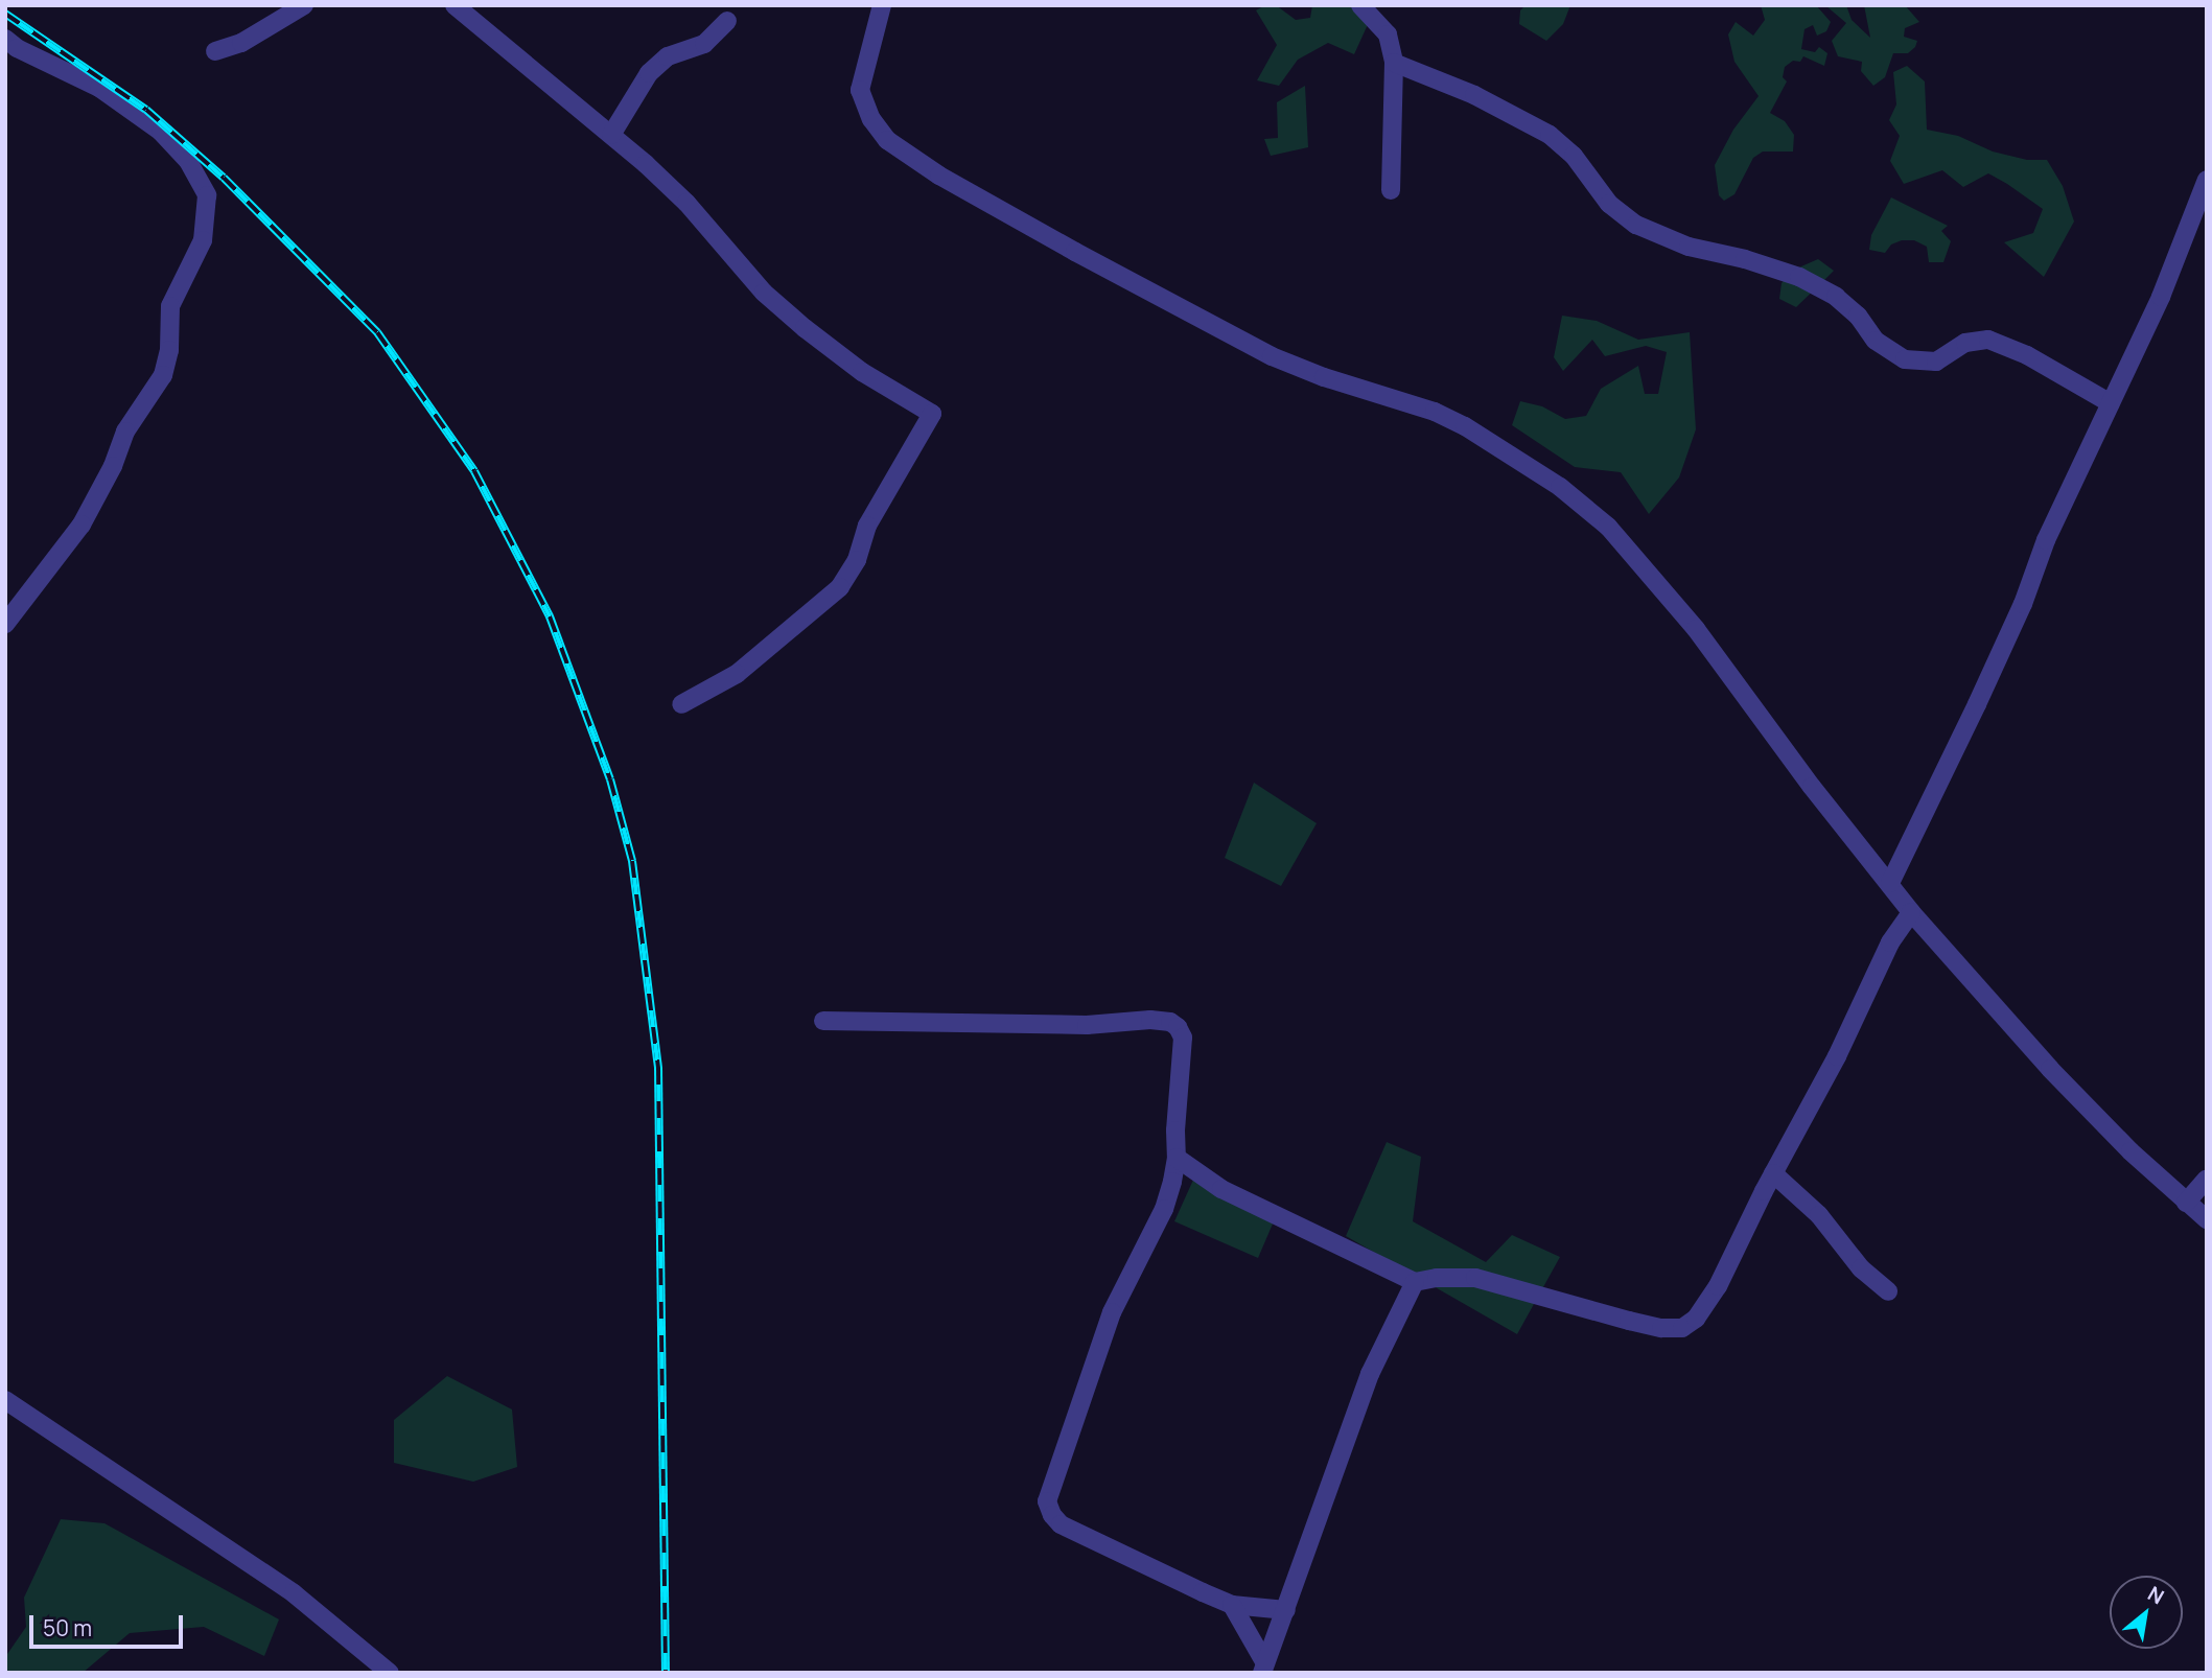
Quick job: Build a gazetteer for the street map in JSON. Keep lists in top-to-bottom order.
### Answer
{
  "scale_bar": "50 m",
  "north": "top right"
}
